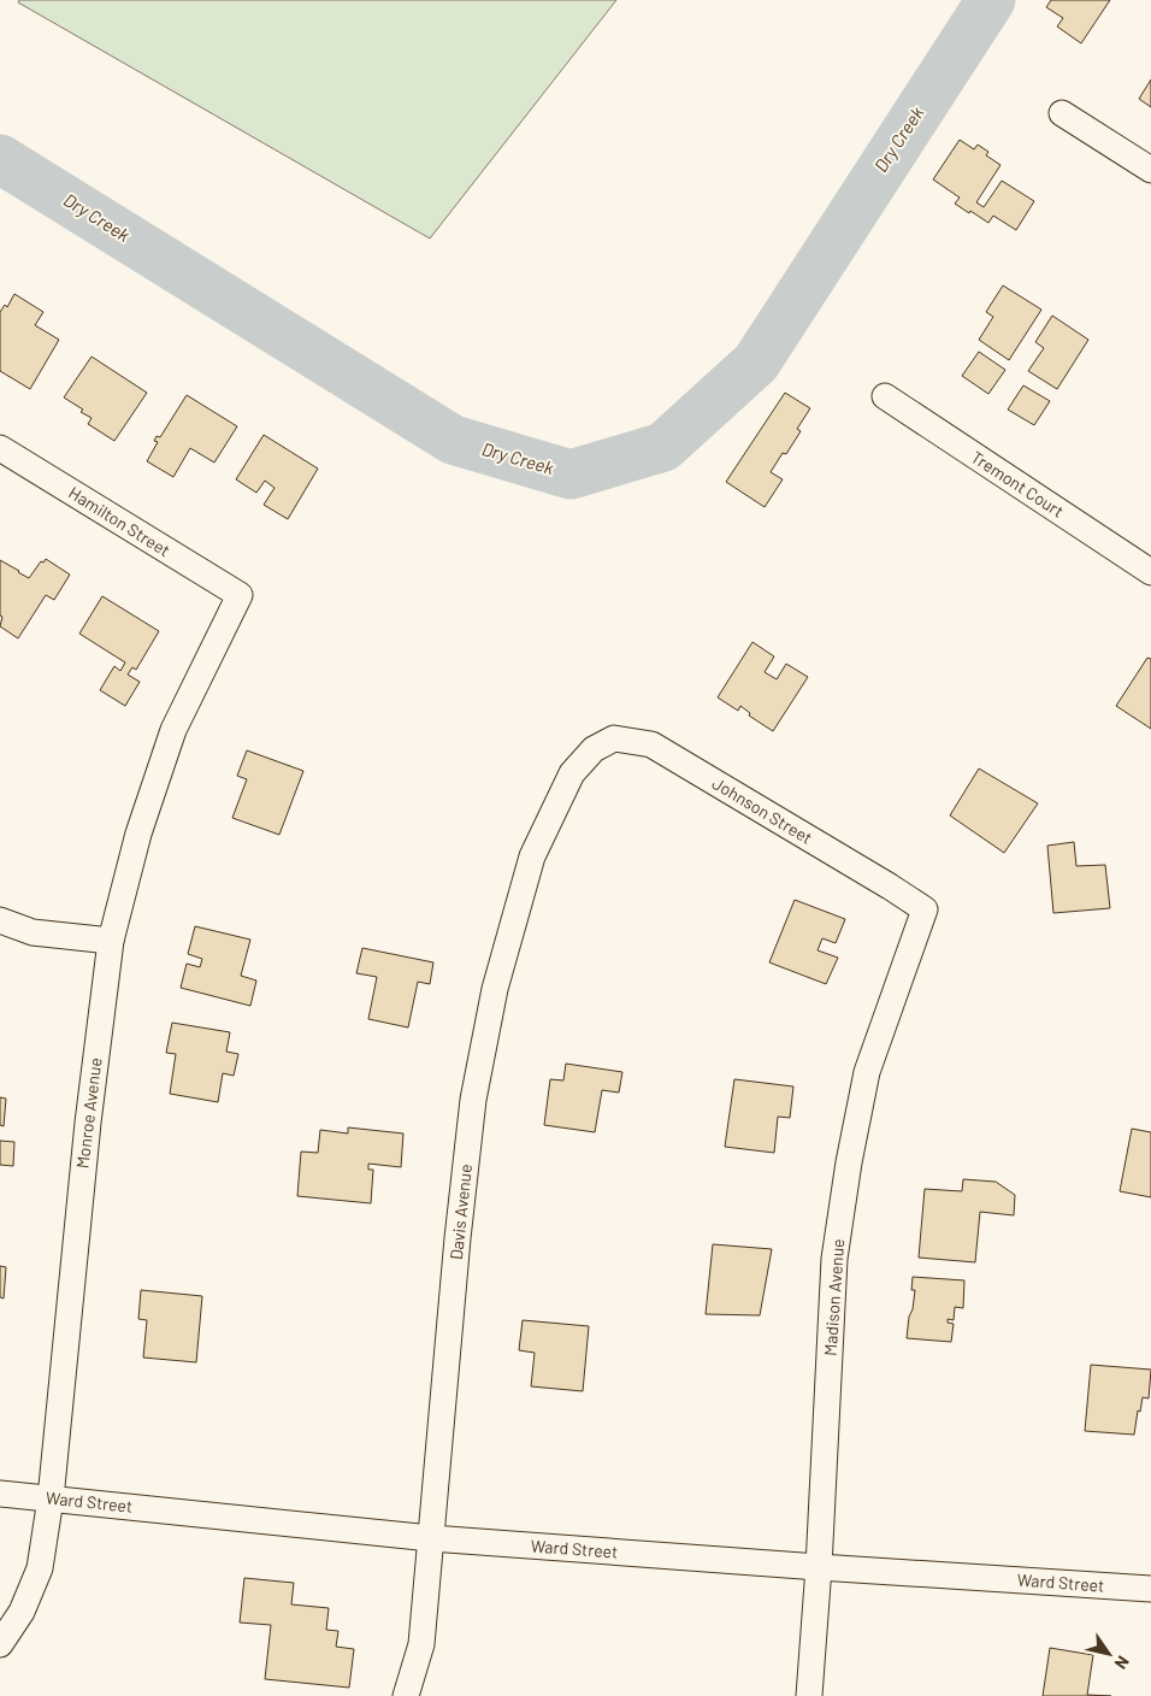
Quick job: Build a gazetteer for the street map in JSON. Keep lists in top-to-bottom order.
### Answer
{
  "streets": {
    "street": [
      "Tremont Court",
      "Hamilton Street",
      "Johnson Street",
      "Monroe Avenue",
      "Davis Avenue",
      "Madison Avenue",
      "Ward Street"
    ]
  },
  "crossings": [
    ["Hamilton Street", "Monroe Avenue"],
    ["Johnson Street", "Davis Avenue"],
    ["Johnson Street", "Madison Avenue"],
    ["Monroe Avenue", "Ward Street"],
    ["Davis Avenue", "Ward Street"],
    ["Madison Avenue", "Ward Street"]
  ],
  "water": ["Dry Creek"],
  "north": "bottom right"
}
